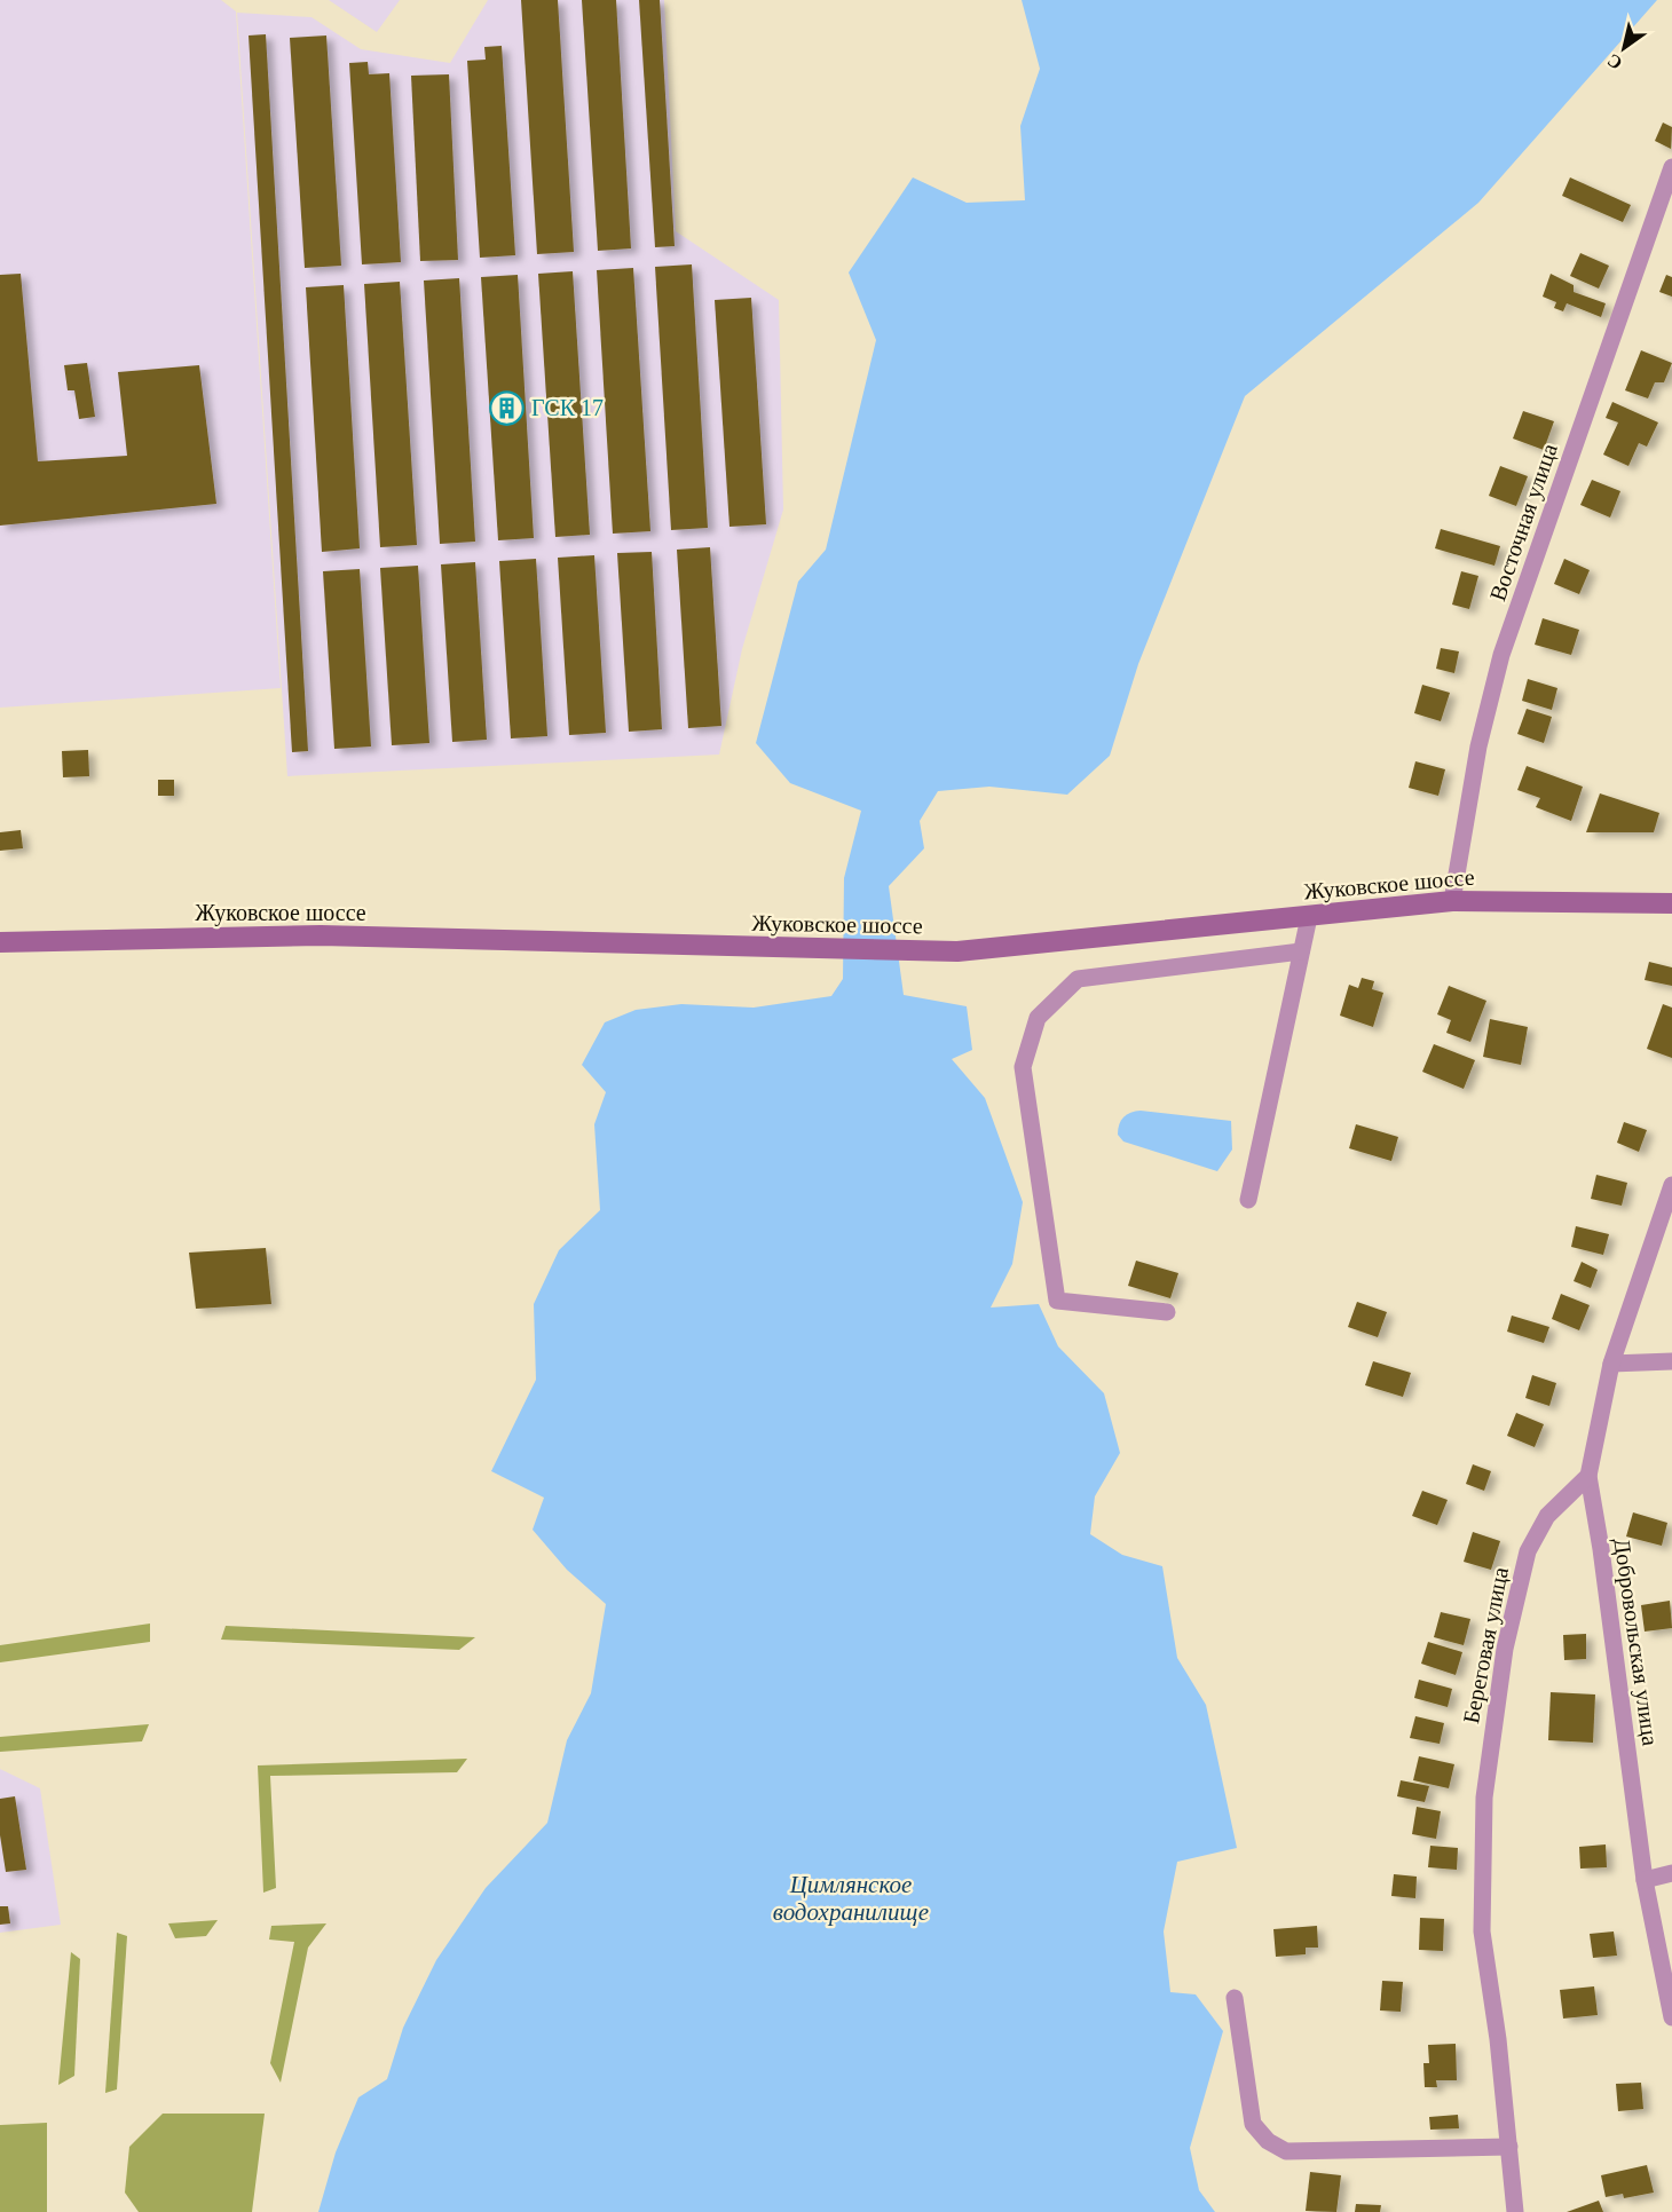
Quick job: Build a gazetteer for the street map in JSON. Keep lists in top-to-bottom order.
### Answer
{
  "streets": {
    "main road": ["Жуковское шоссе"],
    "street": ["Восточная улица", "Добровольская улица", "Береговая улица"]
  },
  "crossings": [
    ["Восточная улица", "Жуковское шоссе"],
    ["Добровольская улица", "Береговая улица"]
  ],
  "water": ["Цимлянское водохранилище"],
  "places": {
    "building": ["ГСК 17"]
  },
  "north": "bottom left"
}
